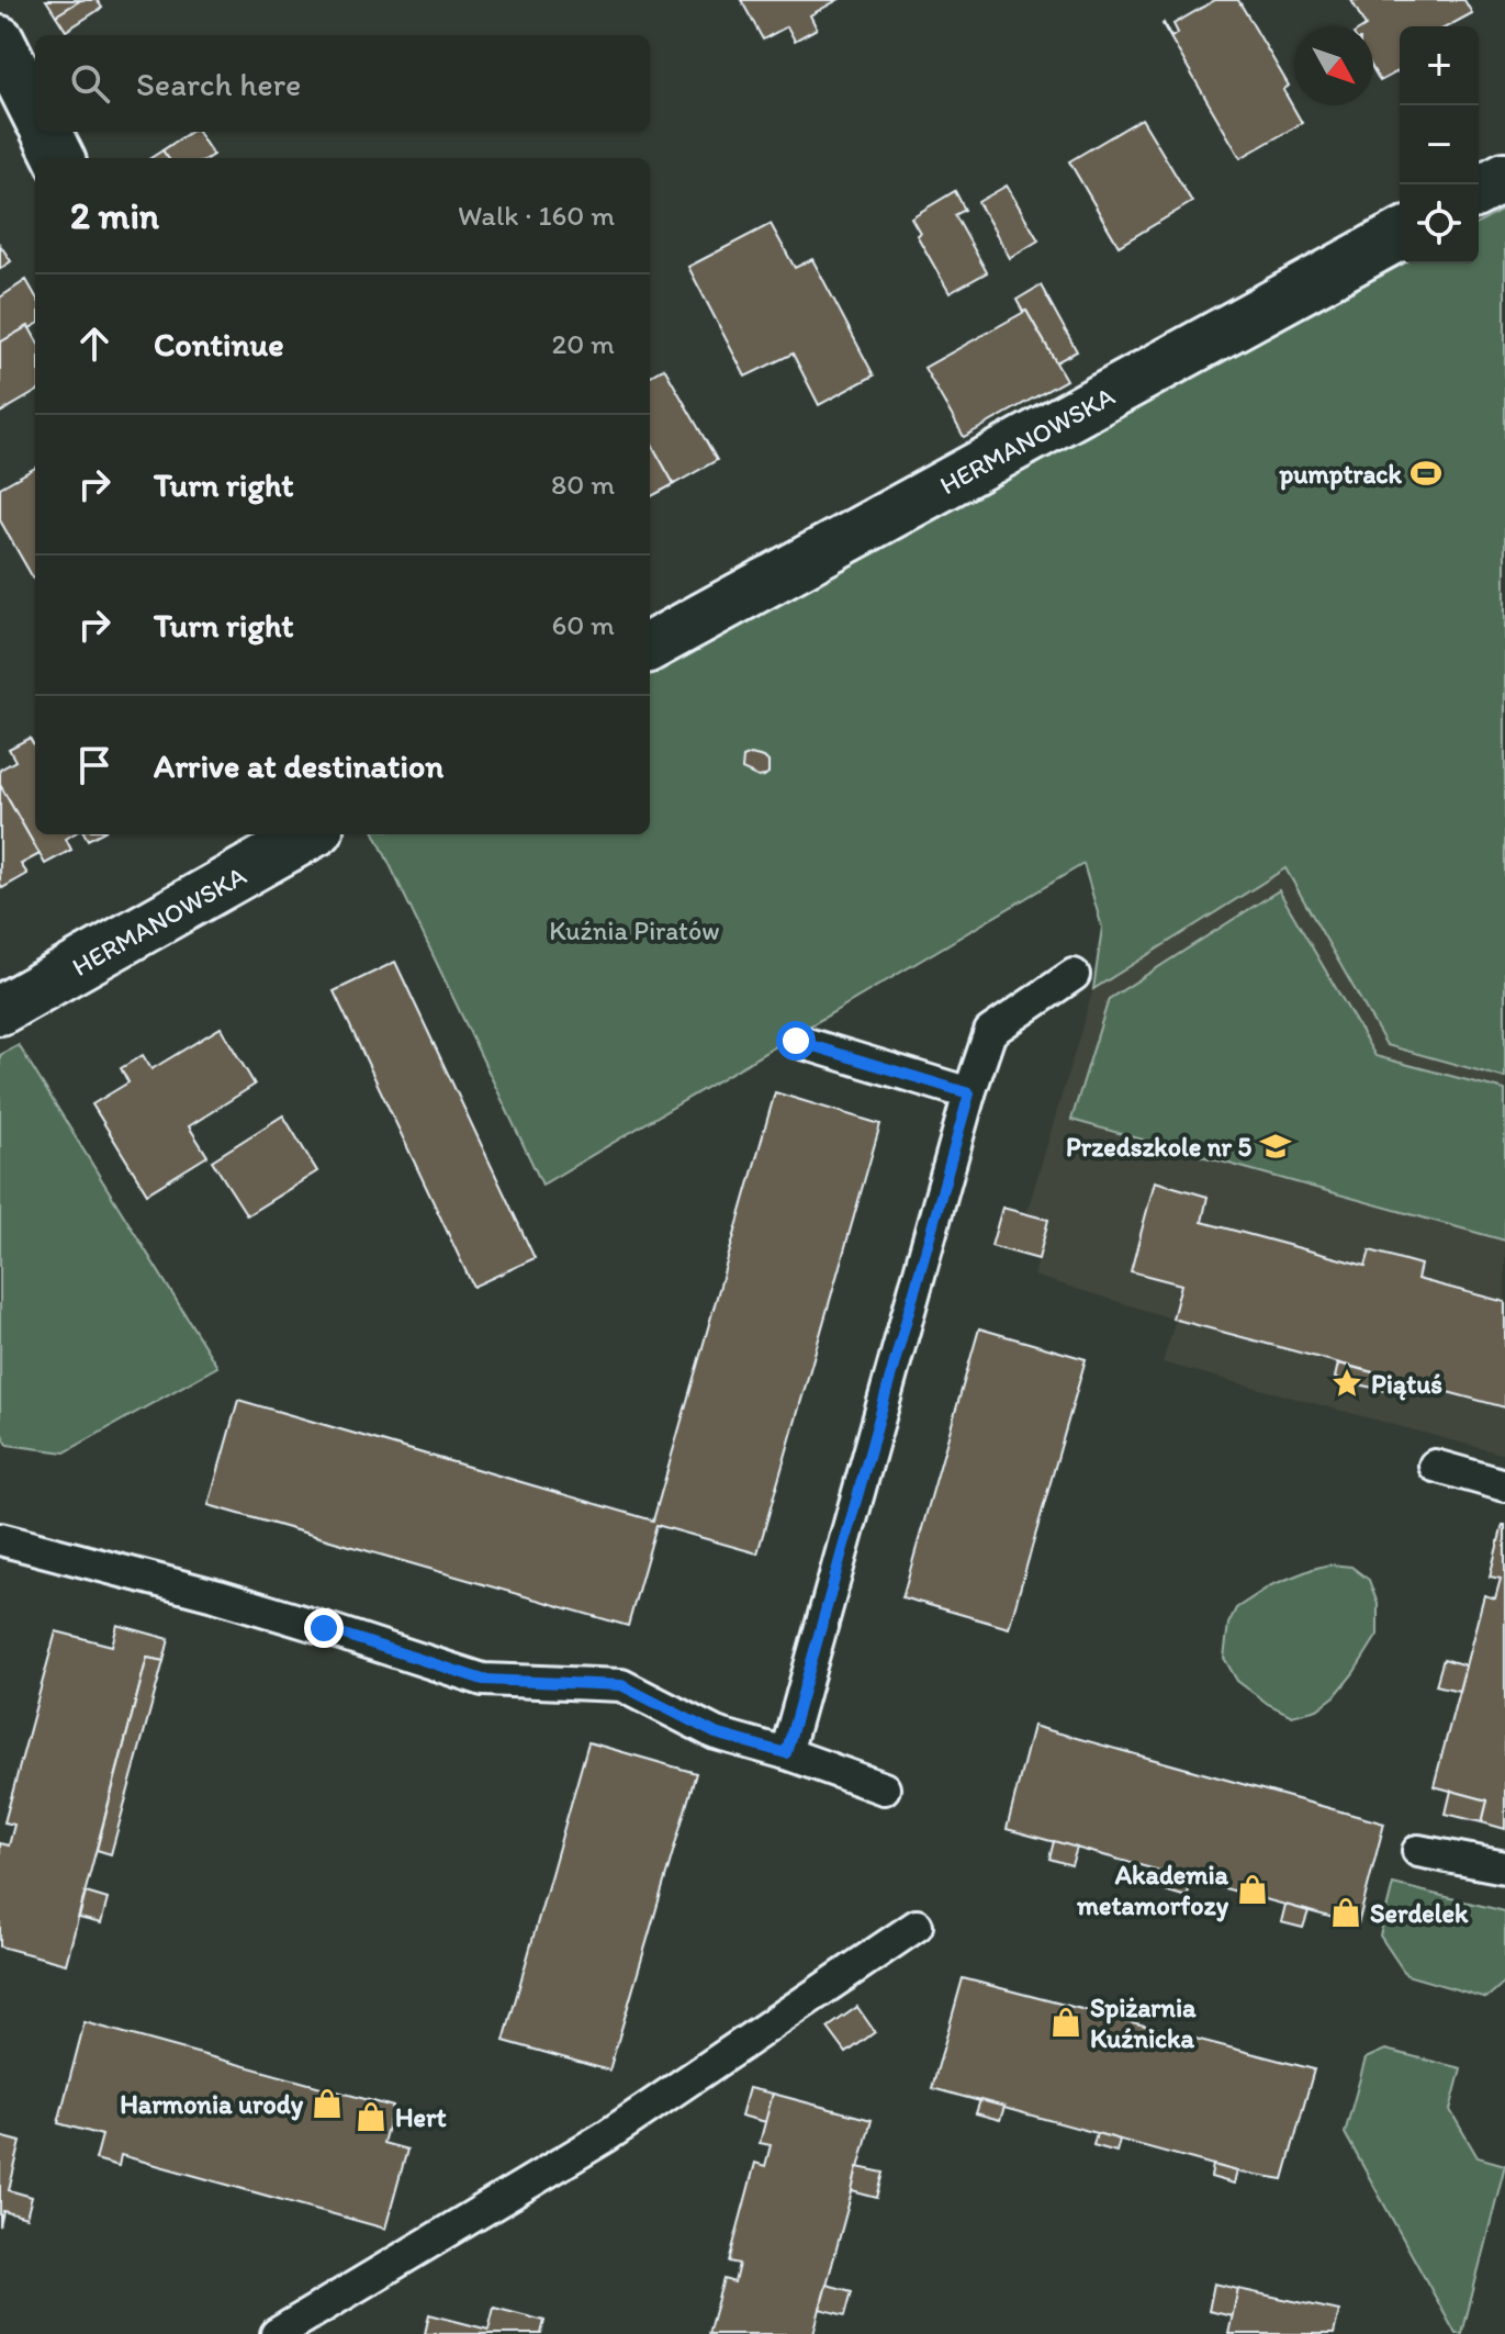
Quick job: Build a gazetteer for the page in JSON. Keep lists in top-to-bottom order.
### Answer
{
  "streets": {
    "street": ["HERMANOWSKA"]
  },
  "parks": ["Kuźnia Piratów"],
  "places": {
    "sports": ["pumptrack"],
    "school or university": ["Przedszkole nr 5"],
    "place": ["Piątuś"],
    "shop": [
      "Akademia metamorfozy",
      "Serdelek",
      "Spiżarnia Kuźnicka",
      "Harmonia urody",
      "Hert"
    ]
  },
  "north": "bottom right",
  "page": {
    "map_buttons": ["+", "−"],
    "search": "Search here",
    "heading": ["2 min", "Walk · 160 m"],
    "list": [
      ["Continue", "20 m"],
      ["Turn right", "80 m"],
      ["Turn right", "60 m"],
      "Arrive at destination"
    ]
  }
}
